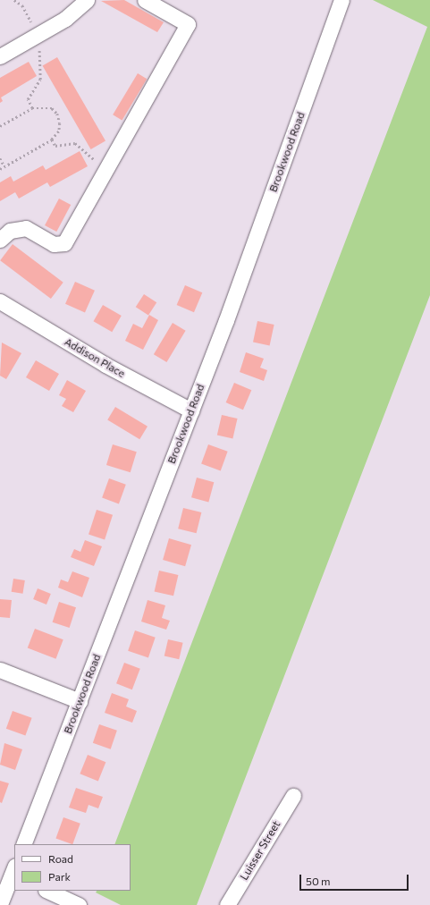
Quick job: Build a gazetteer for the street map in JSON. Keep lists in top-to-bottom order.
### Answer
{
  "streets": {
    "street": ["Brookwood Road", "Addison Place", "Luisser Street"]
  },
  "crossings": [
    ["Brookwood Road", "Addison Place"]
  ],
  "legend": ["Road", "Park"],
  "scale_bar": "50 m"
}
